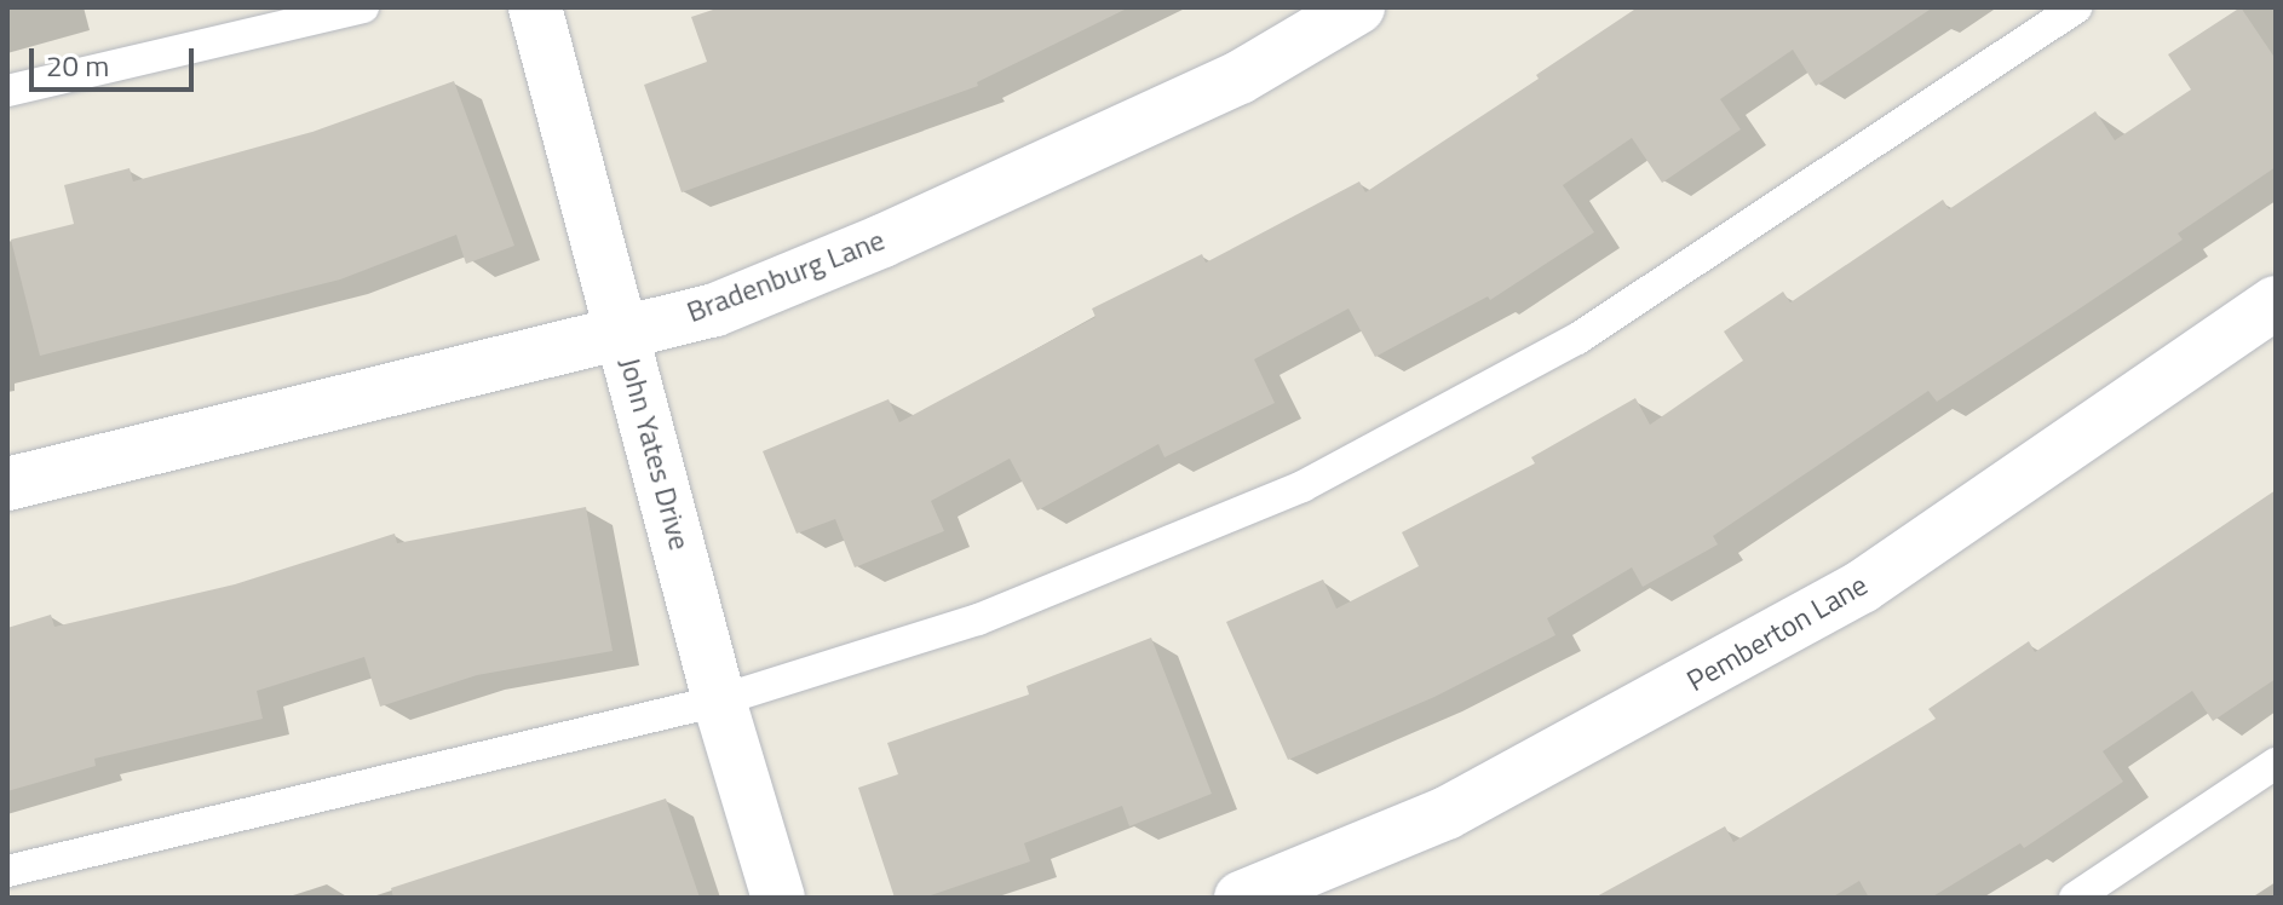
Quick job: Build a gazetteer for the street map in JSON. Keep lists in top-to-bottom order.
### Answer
{
  "streets": {
    "street": ["Bradenburg Lane", "John Yates Drive", "Pemberton Lane"]
  },
  "crossings": [
    ["Bradenburg Lane", "John Yates Drive"]
  ],
  "scale_bar": "20 m"
}
